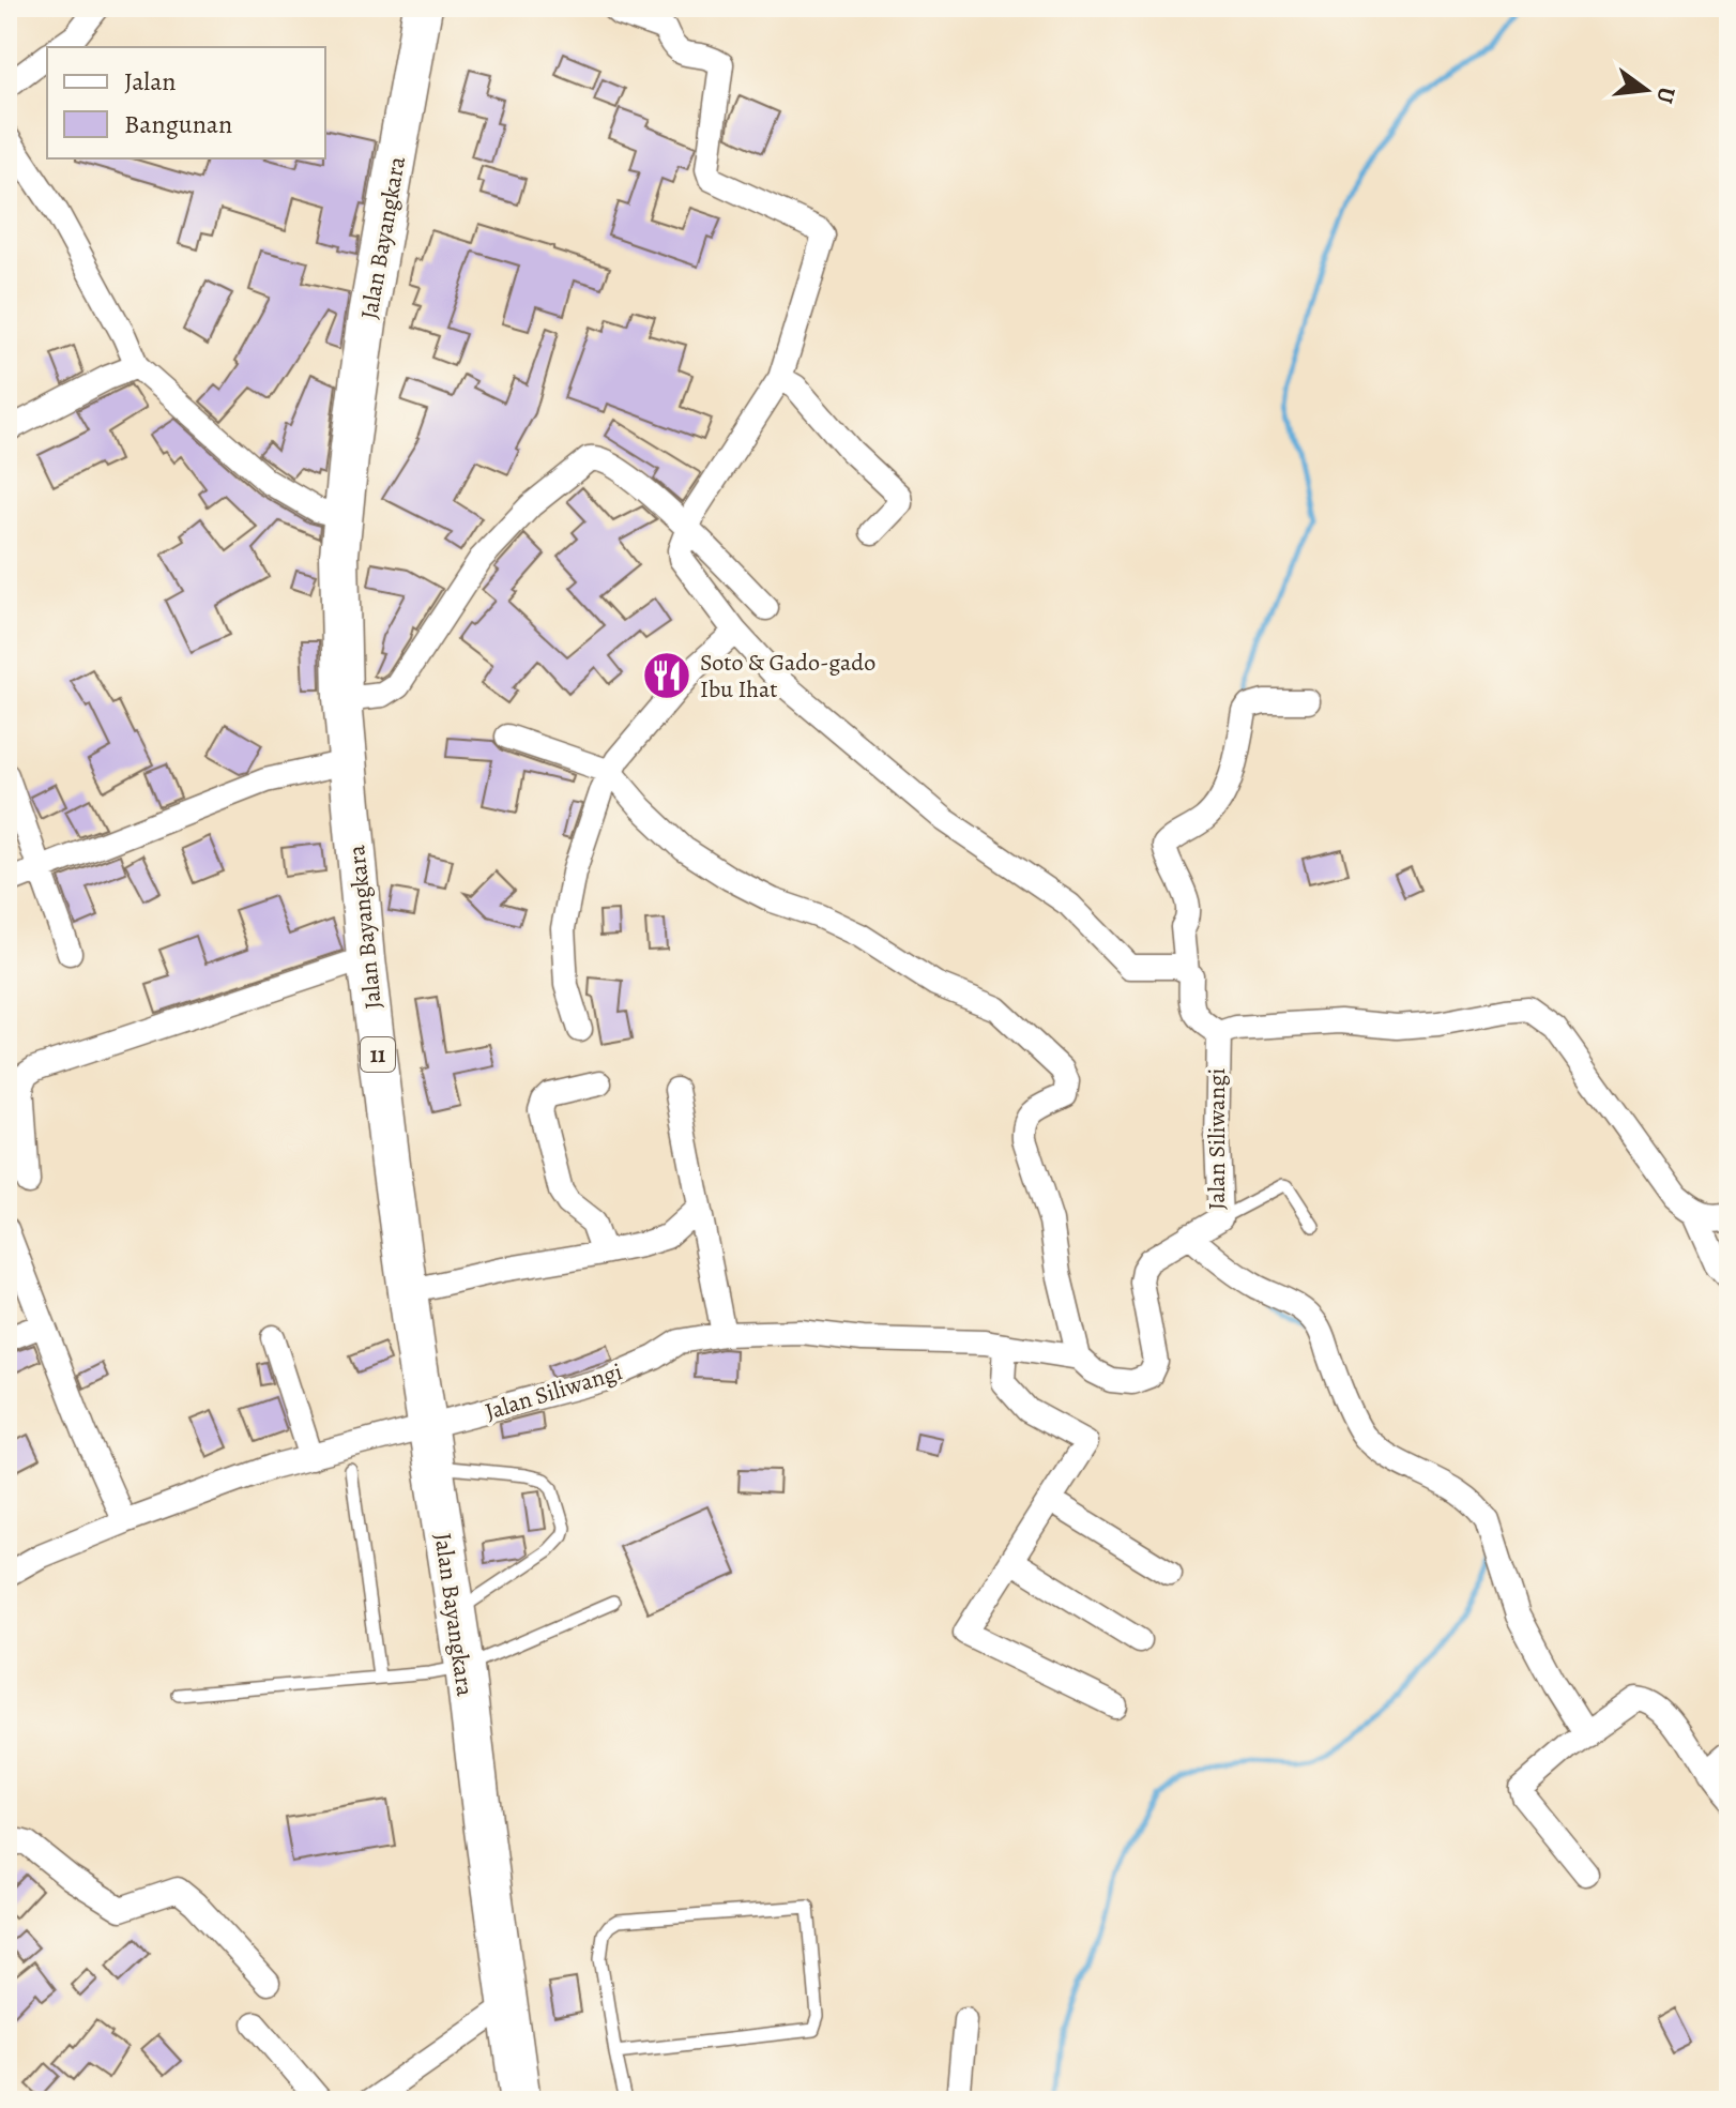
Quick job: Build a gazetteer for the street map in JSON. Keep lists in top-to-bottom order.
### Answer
{
  "streets": {
    "highway": ["Jalan Bayangkara", "11"],
    "street": ["Jalan Siliwangi"]
  },
  "crossings": [
    ["Jalan Bayangkara", "Jalan Siliwangi"]
  ],
  "places": {
    "restaurant": ["Soto & Gado-gado Ibu Ihat"]
  },
  "legend": ["Jalan", "Bangunan"],
  "north": "right"
}
